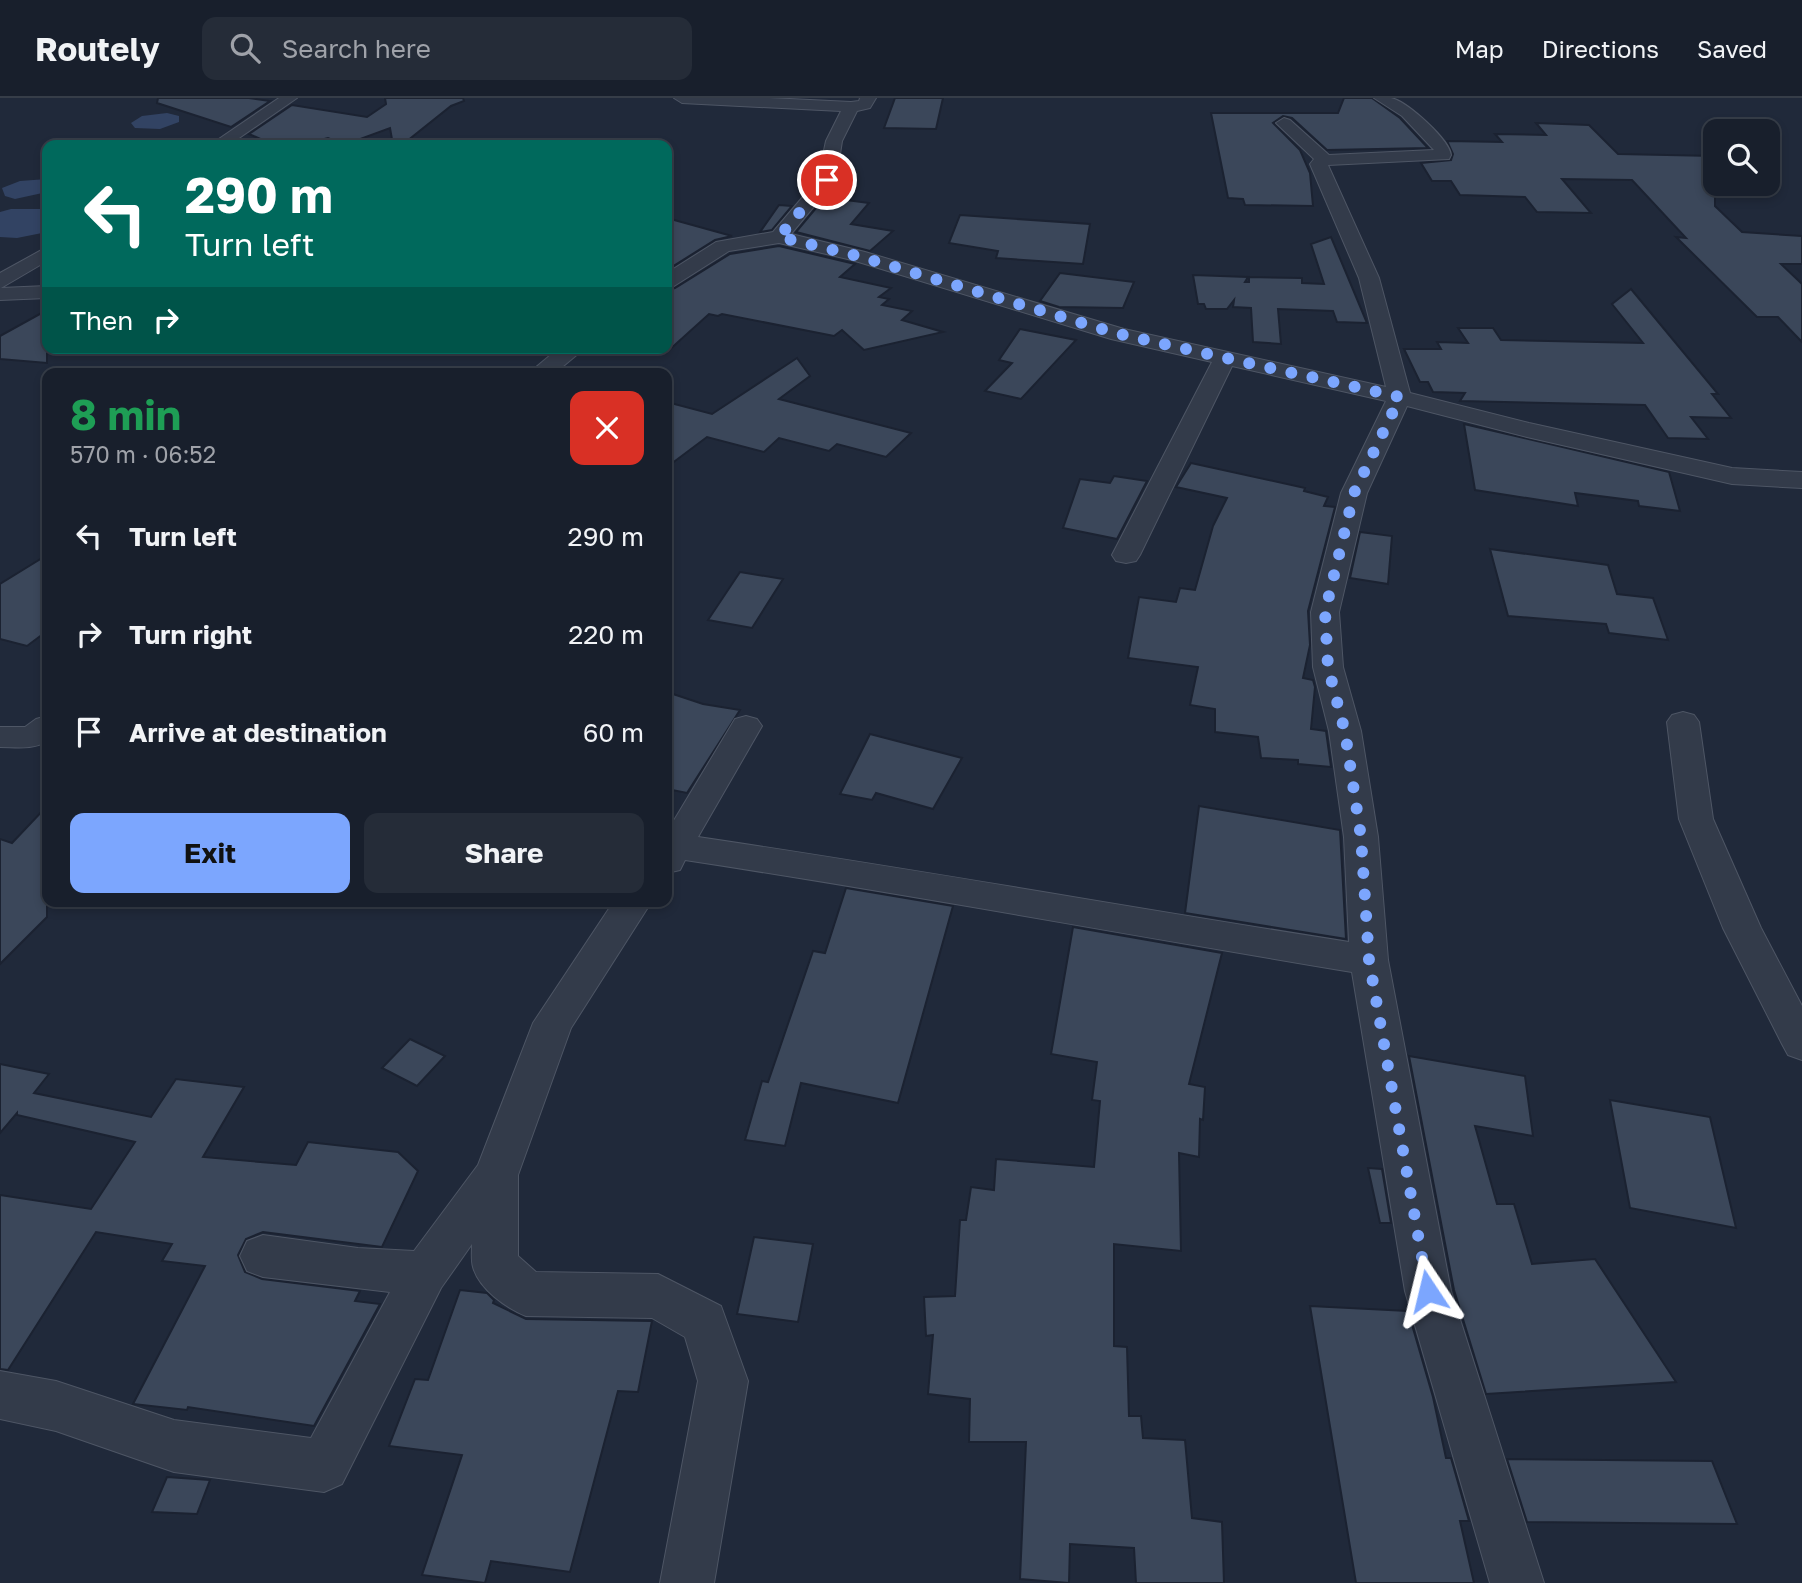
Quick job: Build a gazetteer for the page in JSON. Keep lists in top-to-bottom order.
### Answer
{
  "page": {
    "header": "Routely",
    "search": "Search here",
    "nav": ["Map", "Directions", "Saved"],
    "turn": ["290 m", "Turn left"],
    "then": "Then",
    "heading": ["8 min", "570 m · 06:52"],
    "list": [
      {
        "name": "Turn left",
        "value": "290 m"
      },
      {
        "name": "Turn right",
        "value": "220 m"
      },
      {
        "name": "Arrive at destination",
        "value": "60 m"
      }
    ],
    "buttons": ["Exit", "Share"]
  }
}
